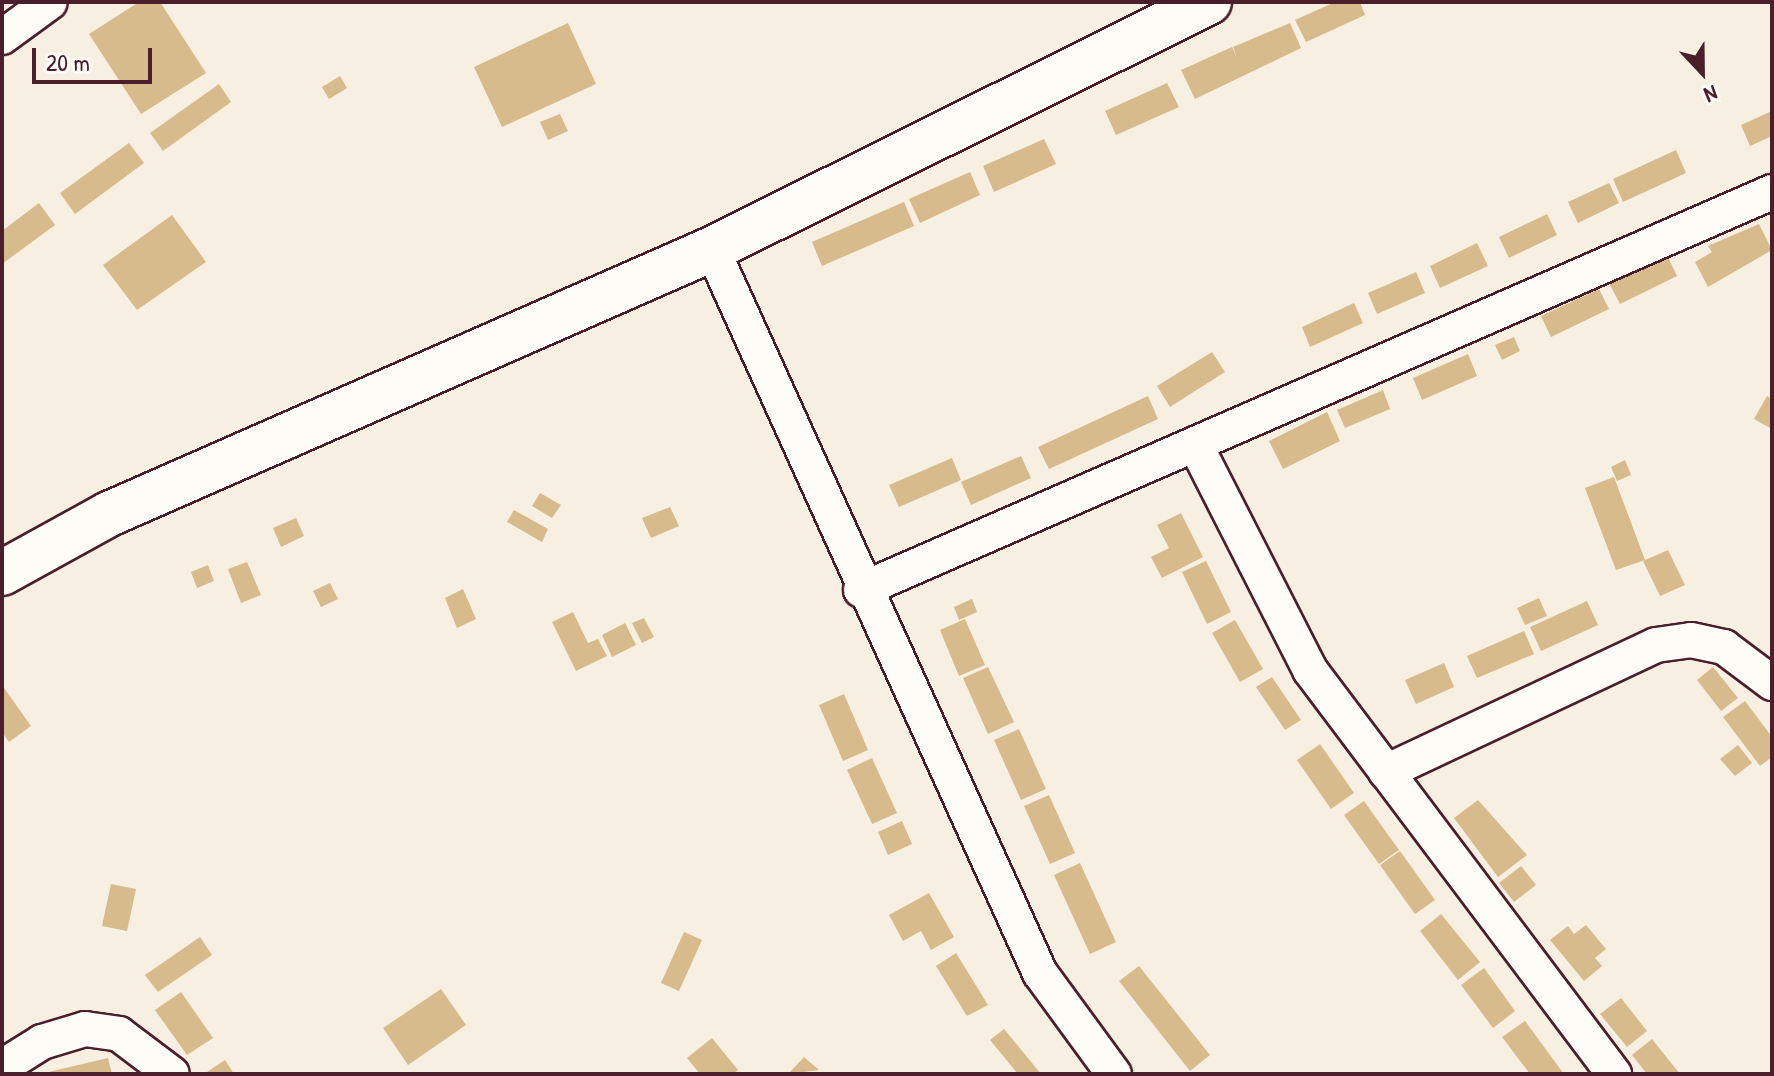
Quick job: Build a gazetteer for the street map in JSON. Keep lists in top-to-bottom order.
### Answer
{
  "scale_bar": "20 m",
  "north": "bottom"
}
